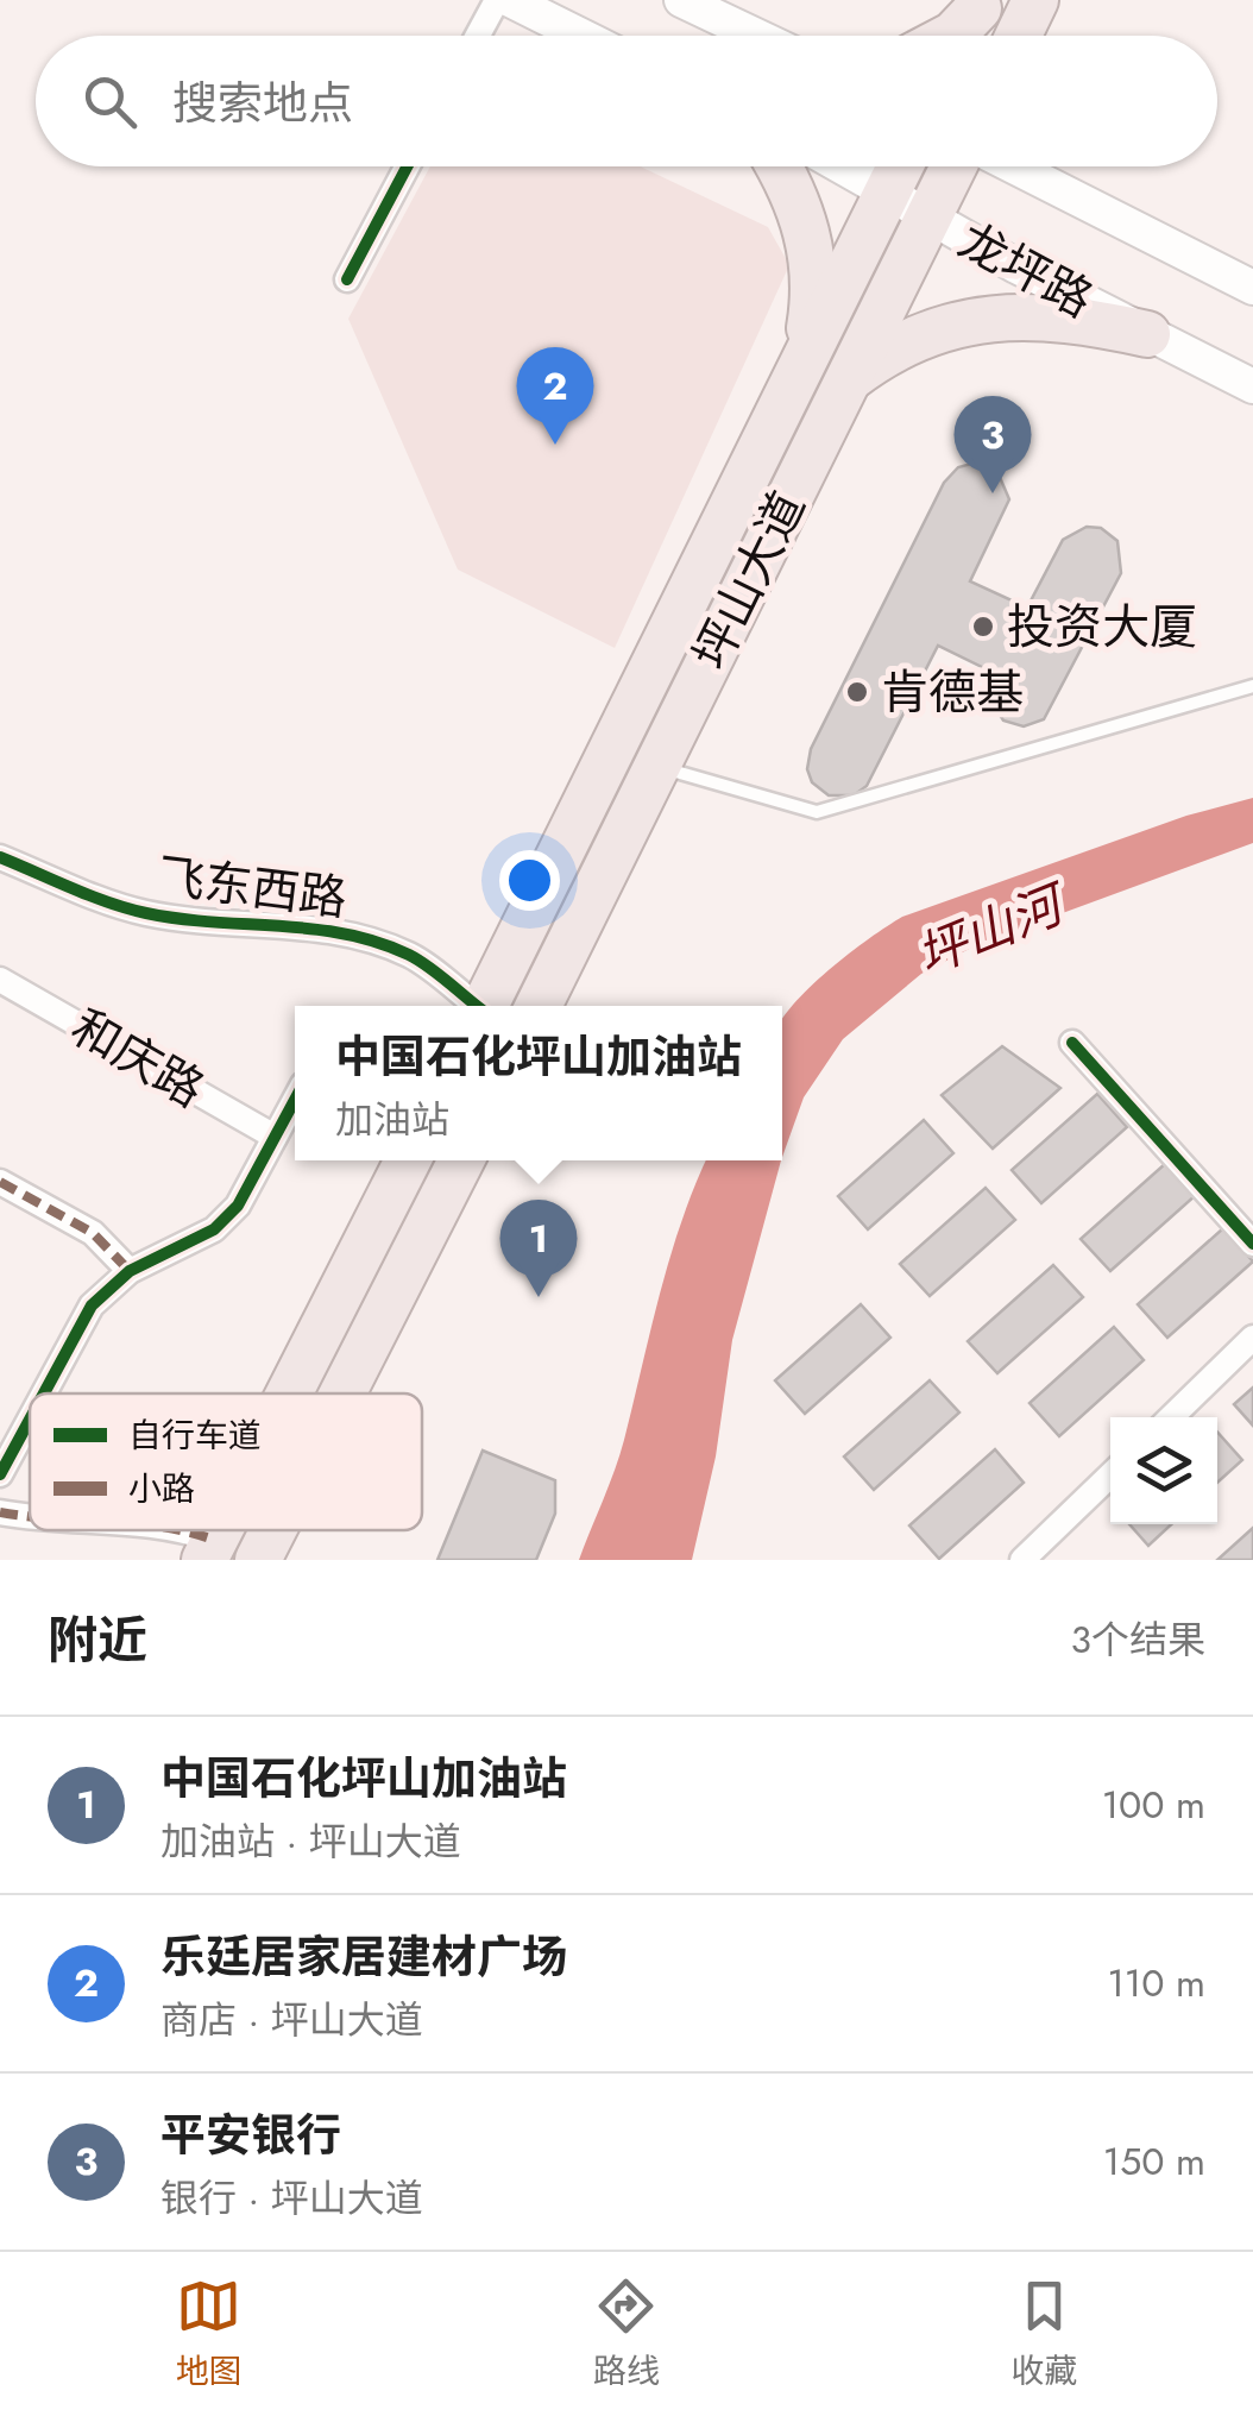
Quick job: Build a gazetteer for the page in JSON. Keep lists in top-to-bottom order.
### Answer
{
  "streets": {
    "highway": ["坪山大道"],
    "main road": ["龙坪路"],
    "street": ["飞东西路", "和庆路"]
  },
  "crossings": [
    ["龙坪路", "坪山大道"]
  ],
  "water": ["坪山河"],
  "places": ["投资大厦", "肯德基"],
  "legend": ["自行车道", "小路"],
  "page": {
    "search": "搜索地点",
    "pins": ["2", "3", "1"],
    "popup": ["中国石化坪山加油站", "加油站"],
    "heading": ["附近", "3个结果"],
    "list": [
      {
        "mark": "1",
        "name": "中国石化坪山加油站",
        "note": "加油站 · 坪山大道",
        "value": "100 m"
      },
      {
        "mark": "2",
        "name": "乐廷居家居建材广场",
        "note": "商店 · 坪山大道",
        "value": "110 m"
      },
      {
        "mark": "3",
        "name": "平安银行",
        "note": "银行 · 坪山大道",
        "value": "150 m"
      }
    ],
    "nav": ["地图", "路线", "收藏"]
  }
}
